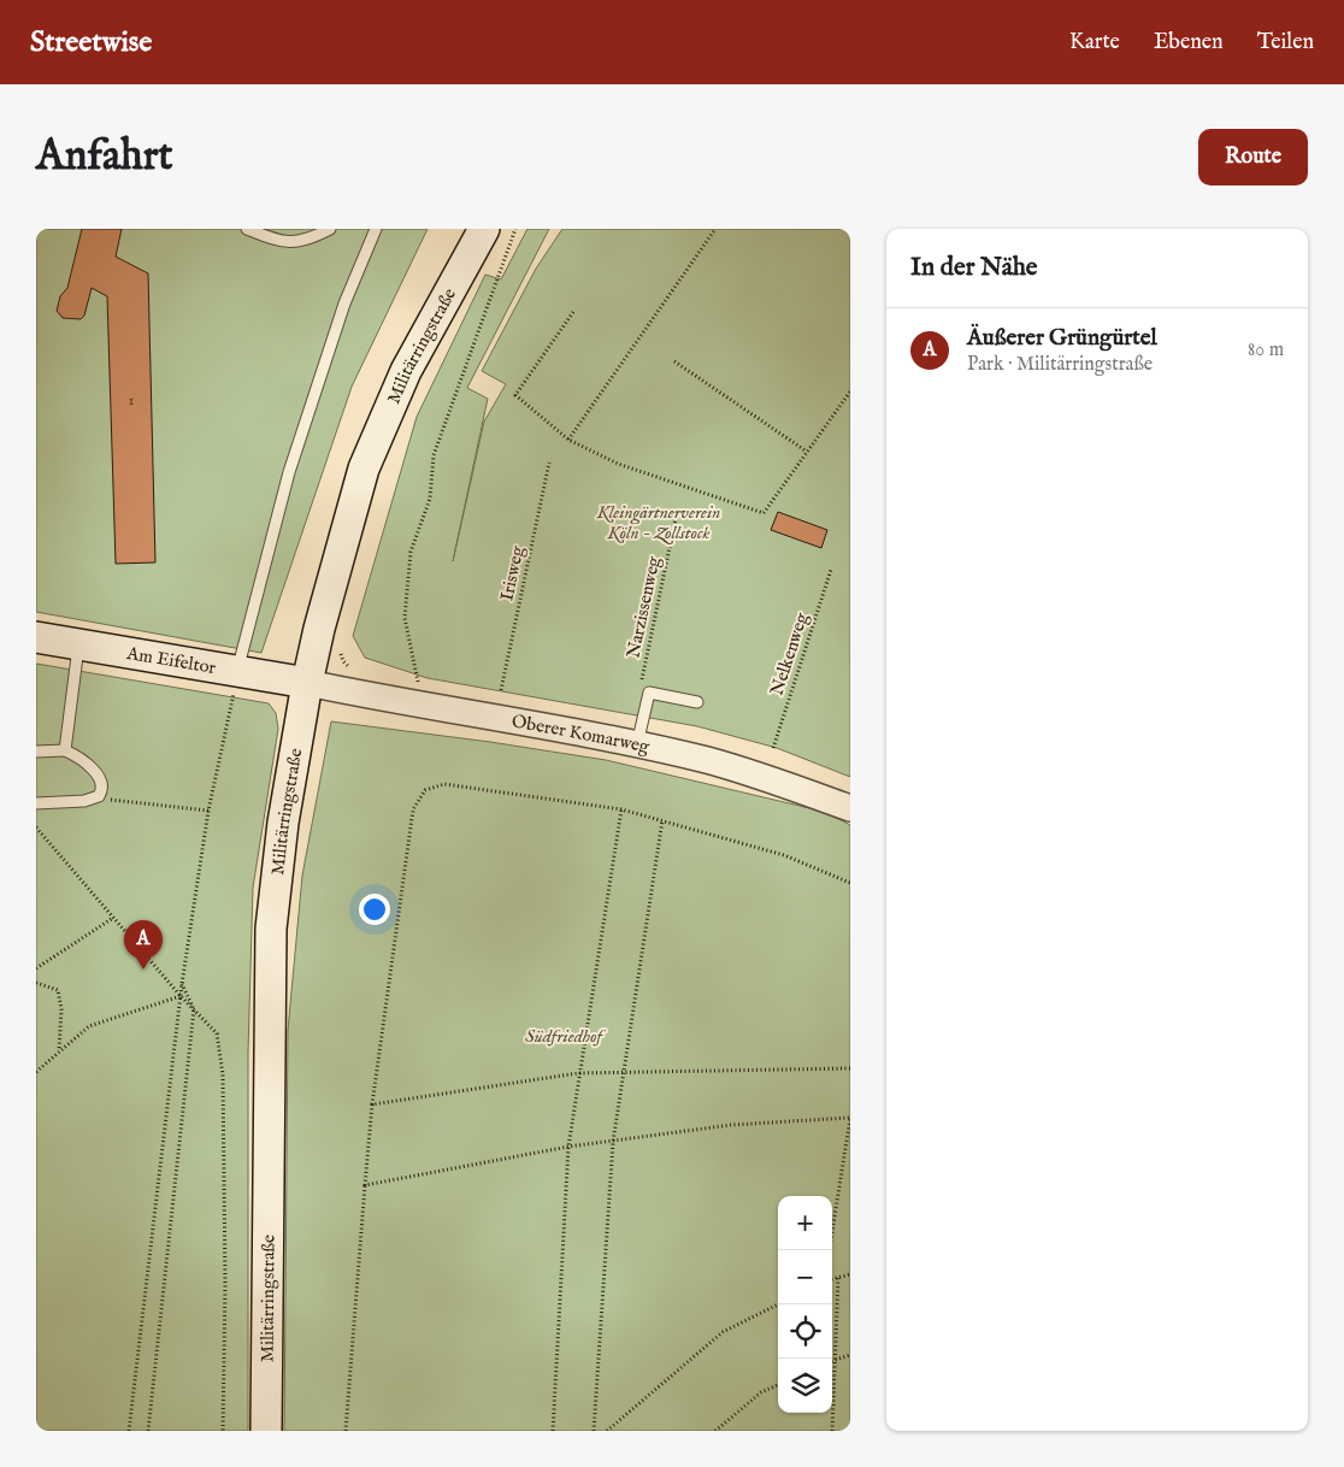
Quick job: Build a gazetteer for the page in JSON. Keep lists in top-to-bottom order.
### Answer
{
  "streets": {
    "main road": ["Militärringstraße", "Am Eifeltor"],
    "street": ["Oberer Komarweg"],
    "path": ["Irisweg", "Narzissenweg", "Nelkenweg"]
  },
  "crossings": [
    ["Militärringstraße", "Am Eifeltor"],
    ["Militärringstraße", "Oberer Komarweg"],
    ["Am Eifeltor", "Oberer Komarweg"]
  ],
  "parks": ["Kleingärtnerverein Köln - Zollstock", "Südfriedhof"],
  "house_numbers": ["1"],
  "page": {
    "header": "Streetwise",
    "nav": ["Karte", "Ebenen", "Teilen"],
    "buttons": "Route",
    "title": "Anfahrt",
    "heading": "In der Nähe",
    "list": [
      {
        "mark": "A",
        "name": "Äußerer Grüngürtel",
        "note": "Park · Militärringstraße",
        "value": "80 m"
      }
    ],
    "pins": "A",
    "map_buttons": ["+", "−"]
  }
}
